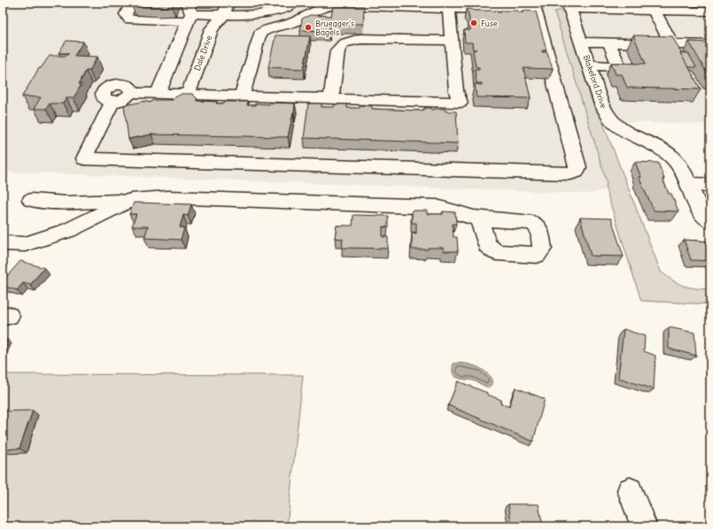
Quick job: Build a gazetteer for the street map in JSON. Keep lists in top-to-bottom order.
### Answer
{
  "streets": {
    "street": ["Dale Drive", "Blakeford Drive"]
  },
  "places": ["Fuse", "Bruegger's Bagels"]
}
